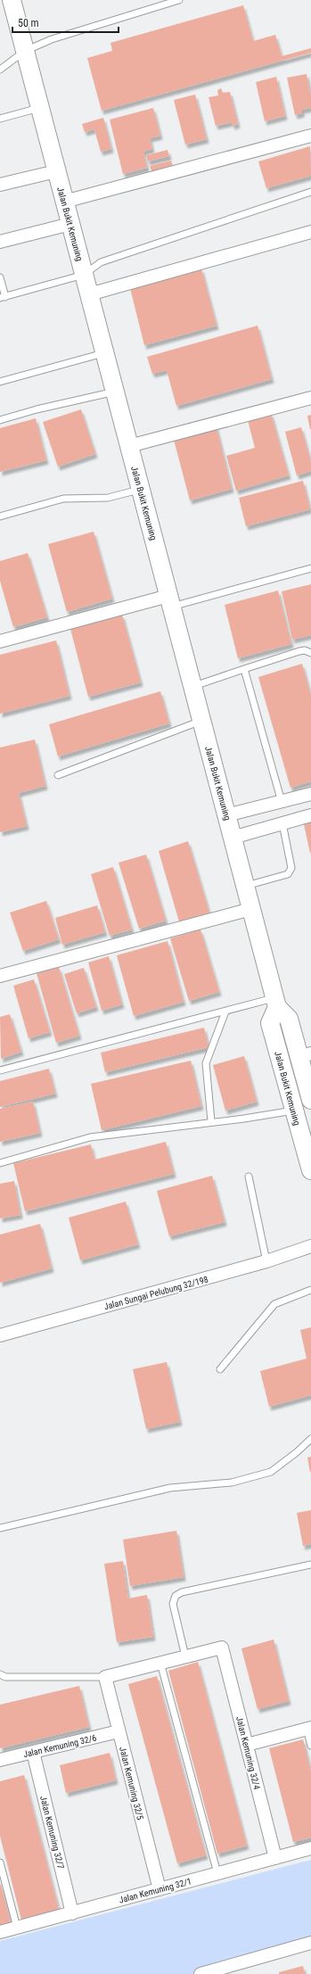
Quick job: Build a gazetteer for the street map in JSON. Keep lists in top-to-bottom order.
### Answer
{
  "streets": {
    "main road": ["Jalan Bukit Kemuning"],
    "street": [
      "Jalan Sungai Pelubung 32/198",
      "Jalan Kemuning 32/6",
      "Jalan Kemuning 32/4",
      "Jalan Kemuning 32/5",
      "Jalan Kemuning 32/7",
      "Jalan Kemuning 32/1"
    ]
  },
  "crossings": [
    ["Jalan Kemuning 32/6", "Jalan Kemuning 32/5"],
    ["Jalan Kemuning 32/6", "Jalan Kemuning 32/7"],
    ["Jalan Kemuning 32/4", "Jalan Kemuning 32/1"],
    ["Jalan Kemuning 32/5", "Jalan Kemuning 32/1"],
    ["Jalan Kemuning 32/7", "Jalan Kemuning 32/1"]
  ],
  "scale_bar": "50 m"
}
